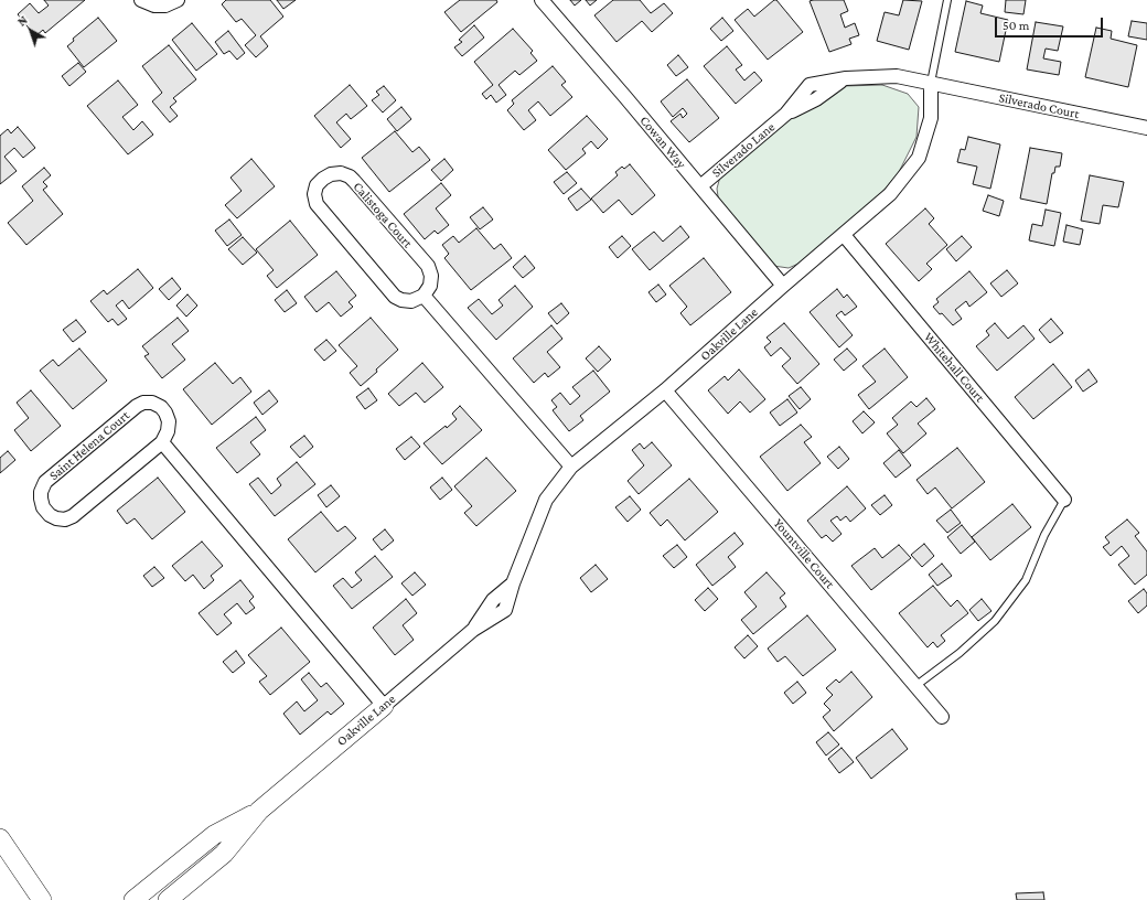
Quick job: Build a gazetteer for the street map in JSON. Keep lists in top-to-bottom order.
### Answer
{
  "streets": {
    "street": [
      "Silverado Court",
      "Cowan Way",
      "Silverado Lane",
      "Calistoga Court",
      "Oakville Lane",
      "Whitehall Court",
      "Saint Helena Court",
      "Yountville Court"
    ]
  },
  "crossings": [
    ["Silverado Court", "Silverado Lane"],
    ["Silverado Court", "Oakville Lane"],
    ["Cowan Way", "Silverado Lane"],
    ["Cowan Way", "Oakville Lane"],
    ["Silverado Lane", "Oakville Lane"],
    ["Oakville Lane", "Whitehall Court"],
    ["Oakville Lane", "Yountville Court"]
  ],
  "scale_bar": "50 m",
  "north": "top left"
}
